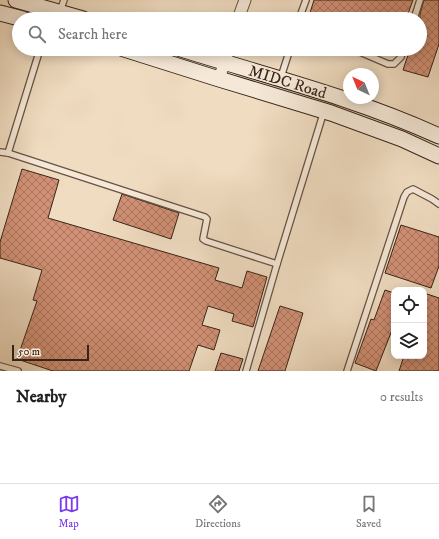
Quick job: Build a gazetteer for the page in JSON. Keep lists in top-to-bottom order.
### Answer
{
  "streets": {
    "main road": ["MIDC Road"]
  },
  "scale_bar": "50 m",
  "north": "top left",
  "page": {
    "search": "Search here",
    "scale": "50 m",
    "heading": ["Nearby", "0 results"],
    "nav": ["Map", "Directions", "Saved"]
  }
}
